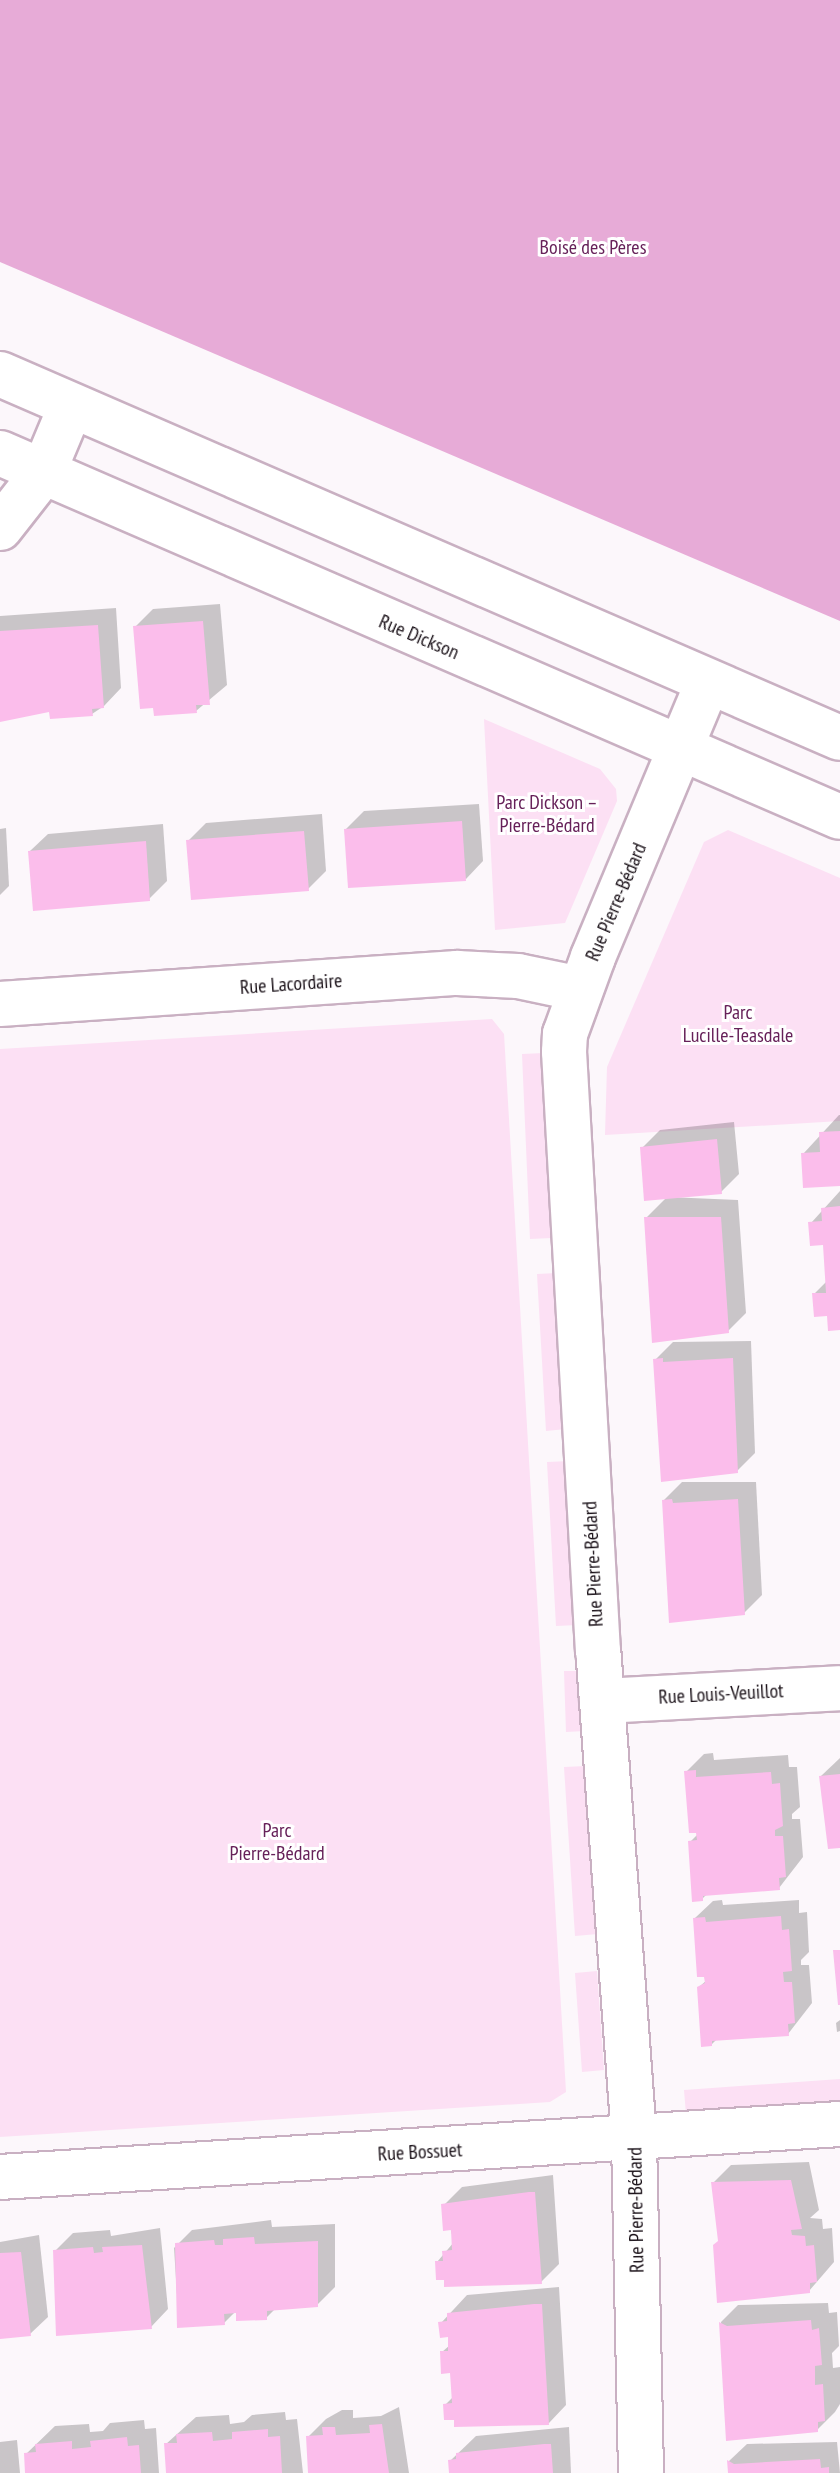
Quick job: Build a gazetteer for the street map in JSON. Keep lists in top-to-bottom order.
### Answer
{
  "streets": {
    "street": [
      "Rue Dickson",
      "Rue Pierre-Bédard",
      "Rue Lacordaire",
      "Rue Louis-Veuillot",
      "Rue Bossuet"
    ]
  },
  "crossings": [
    ["Rue Dickson", "Rue Pierre-Bédard"],
    ["Rue Pierre-Bédard", "Rue Lacordaire"],
    ["Rue Pierre-Bédard", "Rue Louis-Veuillot"],
    ["Rue Pierre-Bédard", "Rue Bossuet"]
  ],
  "parks": [
    "Boisé des Pères",
    "Parc Dickson – Pierre-Bédard",
    "Parc Lucille-Teasdale",
    "Parc Pierre-Bédard"
  ]
}
